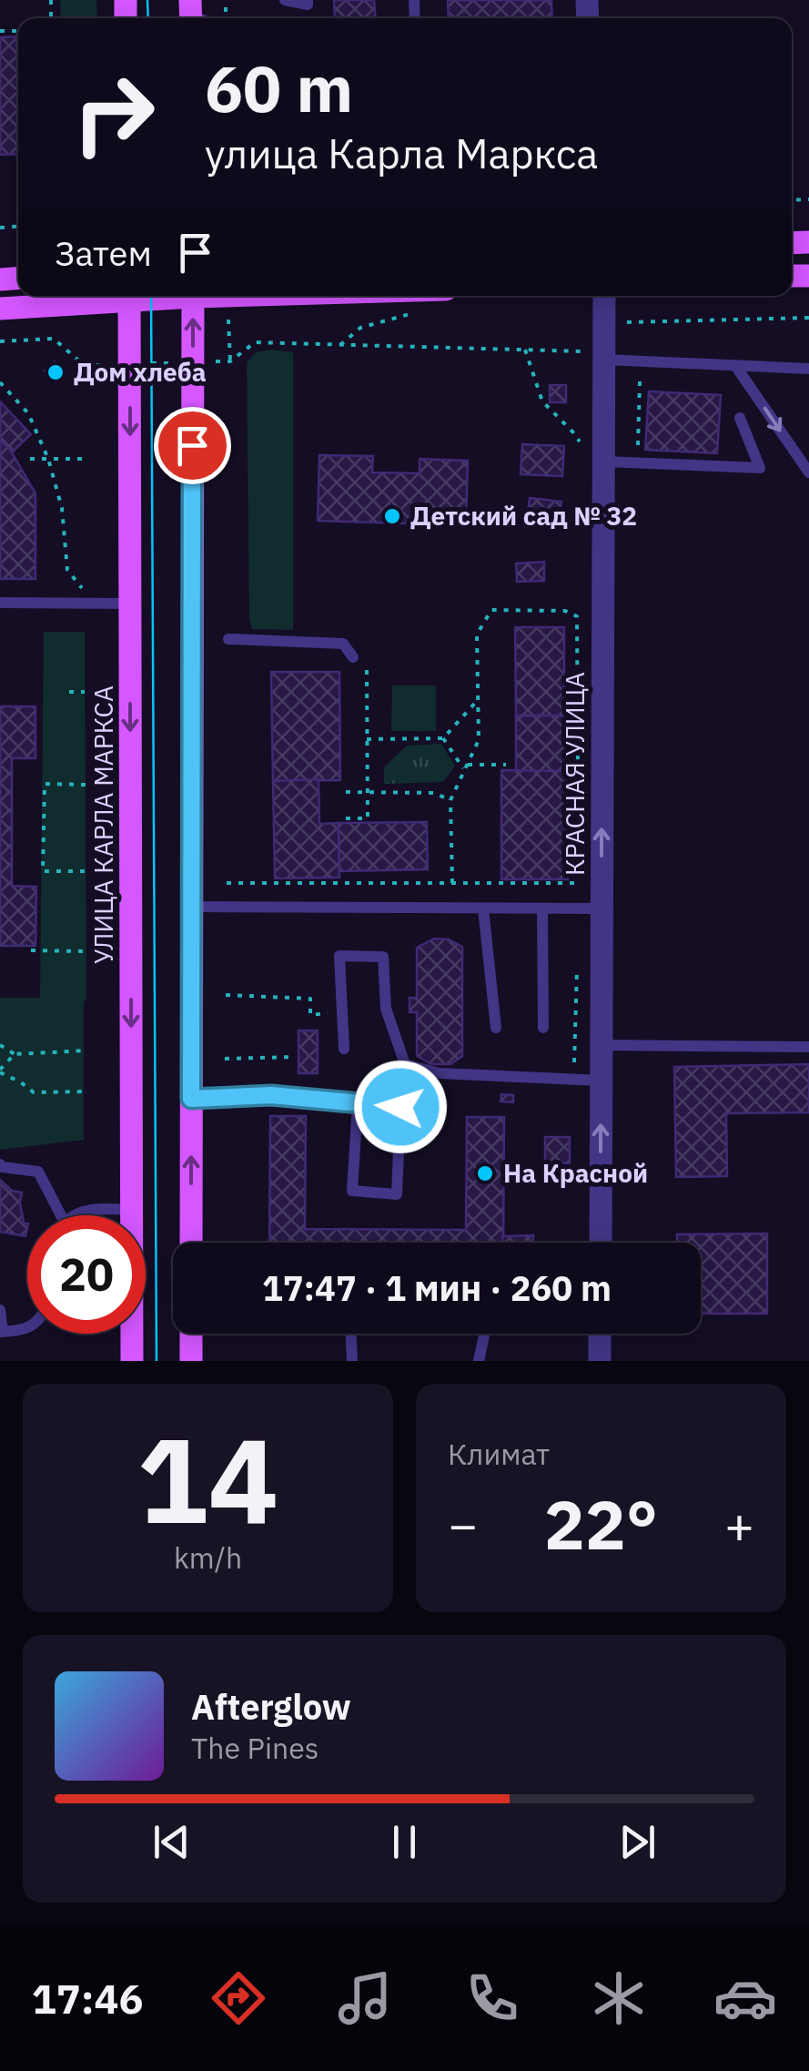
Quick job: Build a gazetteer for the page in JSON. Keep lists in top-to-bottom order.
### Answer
{
  "streets": {
    "main road": ["УЛИЦА КАРЛА МАРКСА"],
    "street": ["КРАСНАЯ УЛИЦА"]
  },
  "one_way": ["КРАСНАЯ УЛИЦА"],
  "places": ["Дом хлеба", "Детский сад № 32", "На Красной"],
  "page": {
    "turn": ["60 m", "улица Карла Маркса"],
    "then": "Затем",
    "limit": "20",
    "trip": "17:47 · 1 мин · 260 m",
    "tile": [
      ["14", "km/h"],
      "Климат"
    ],
    "heat": ["−", "22°", "+"],
    "song": ["Afterglow", "The Pines"],
    "tabs": "17:46"
  }
}
